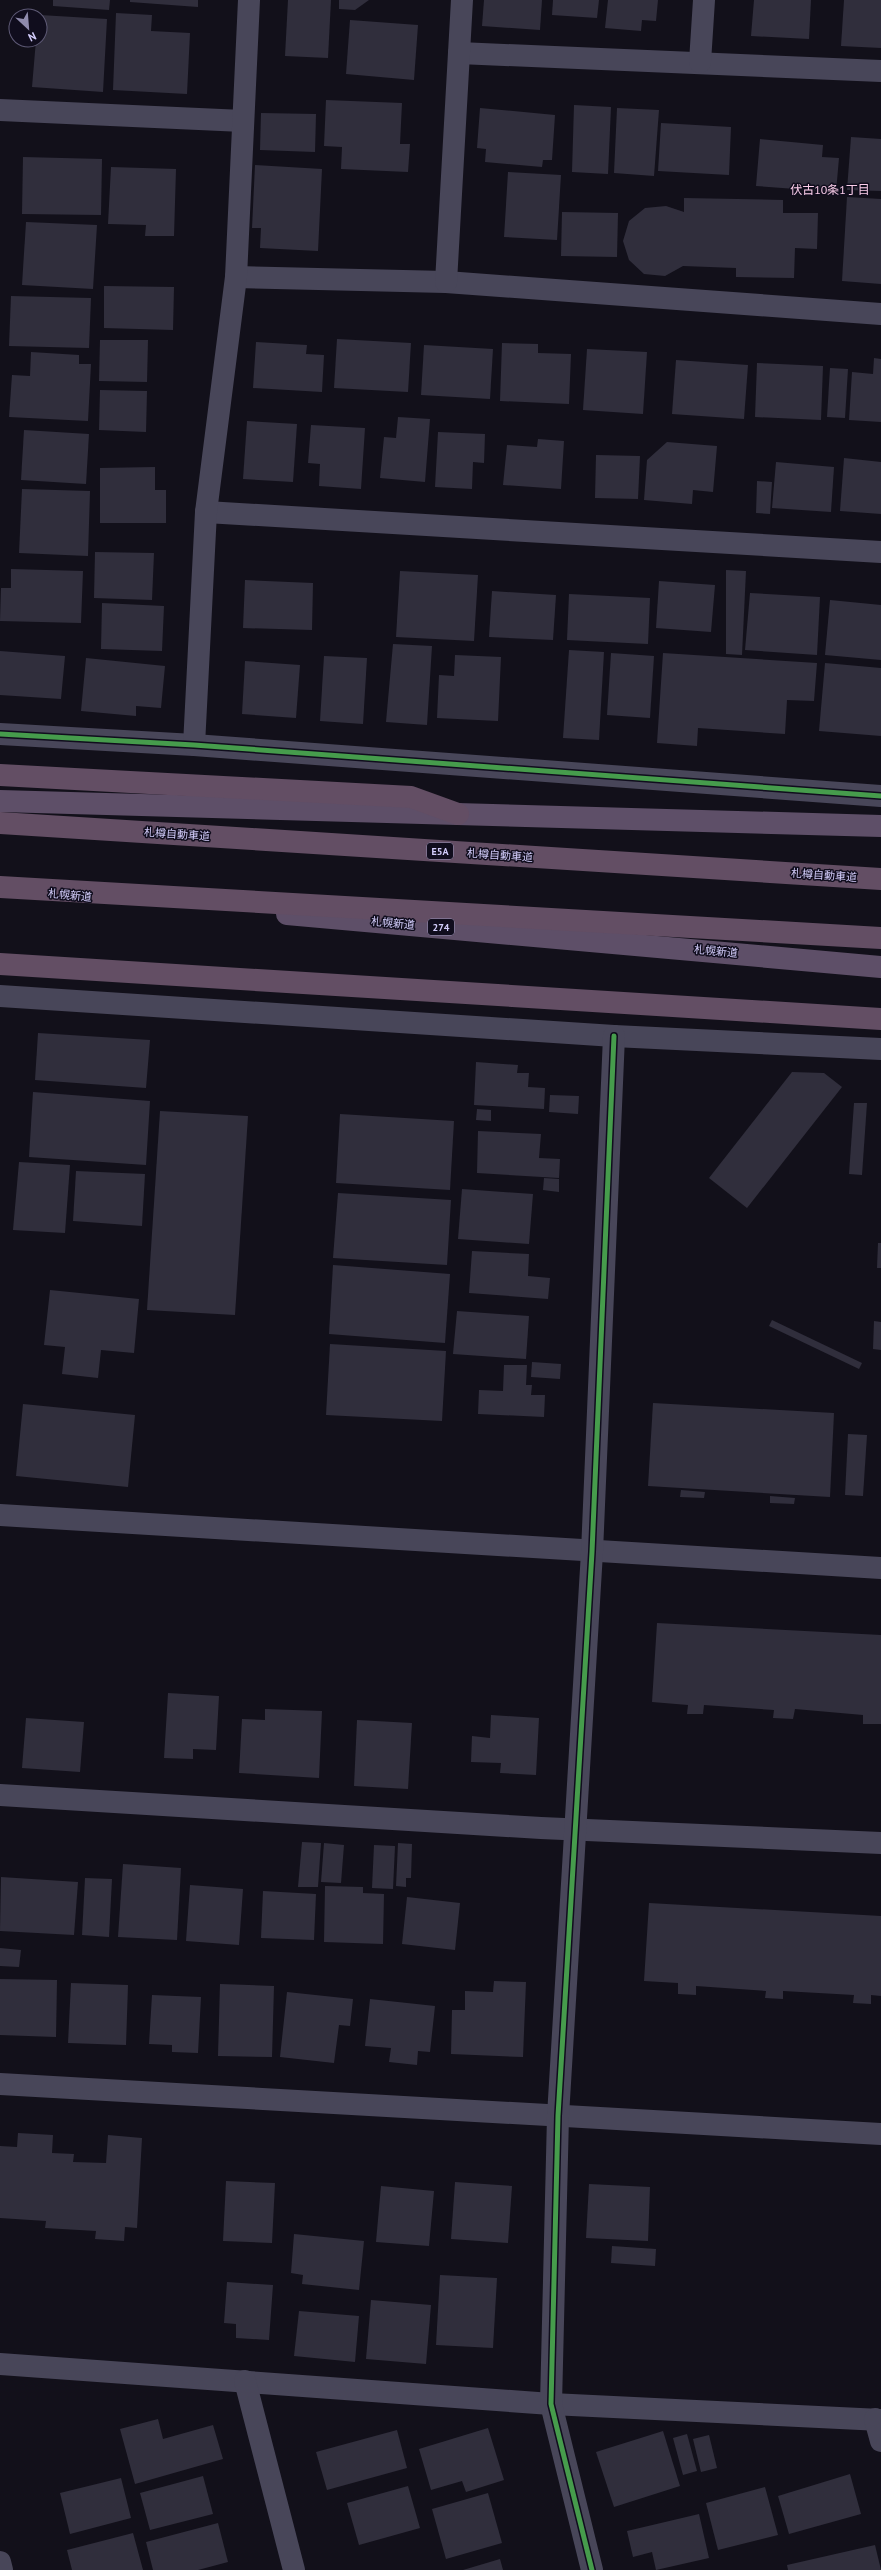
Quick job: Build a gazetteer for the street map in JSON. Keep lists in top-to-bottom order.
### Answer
{
  "streets": {
    "highway": [
      "札樽自動車道",
      "E5A",
      "札幌新道",
      "274"
    ]
  },
  "districts": ["伏古10条1丁目"],
  "north": "bottom right"
}
